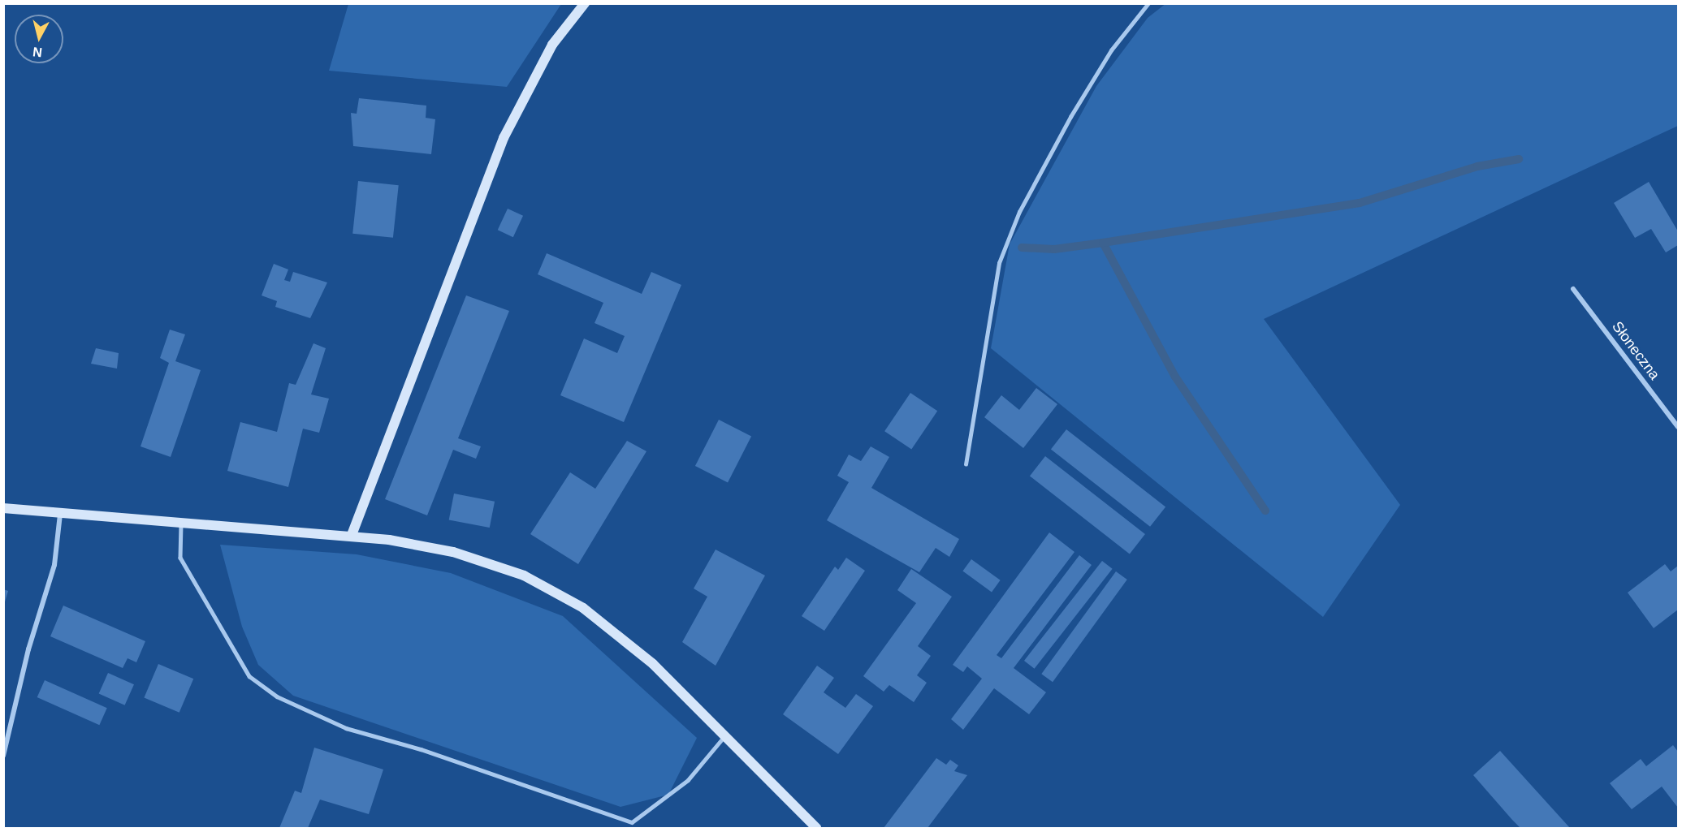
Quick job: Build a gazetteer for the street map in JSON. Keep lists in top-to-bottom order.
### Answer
{
  "streets": {
    "street": ["Słoneczna"]
  },
  "north": "bottom"
}
